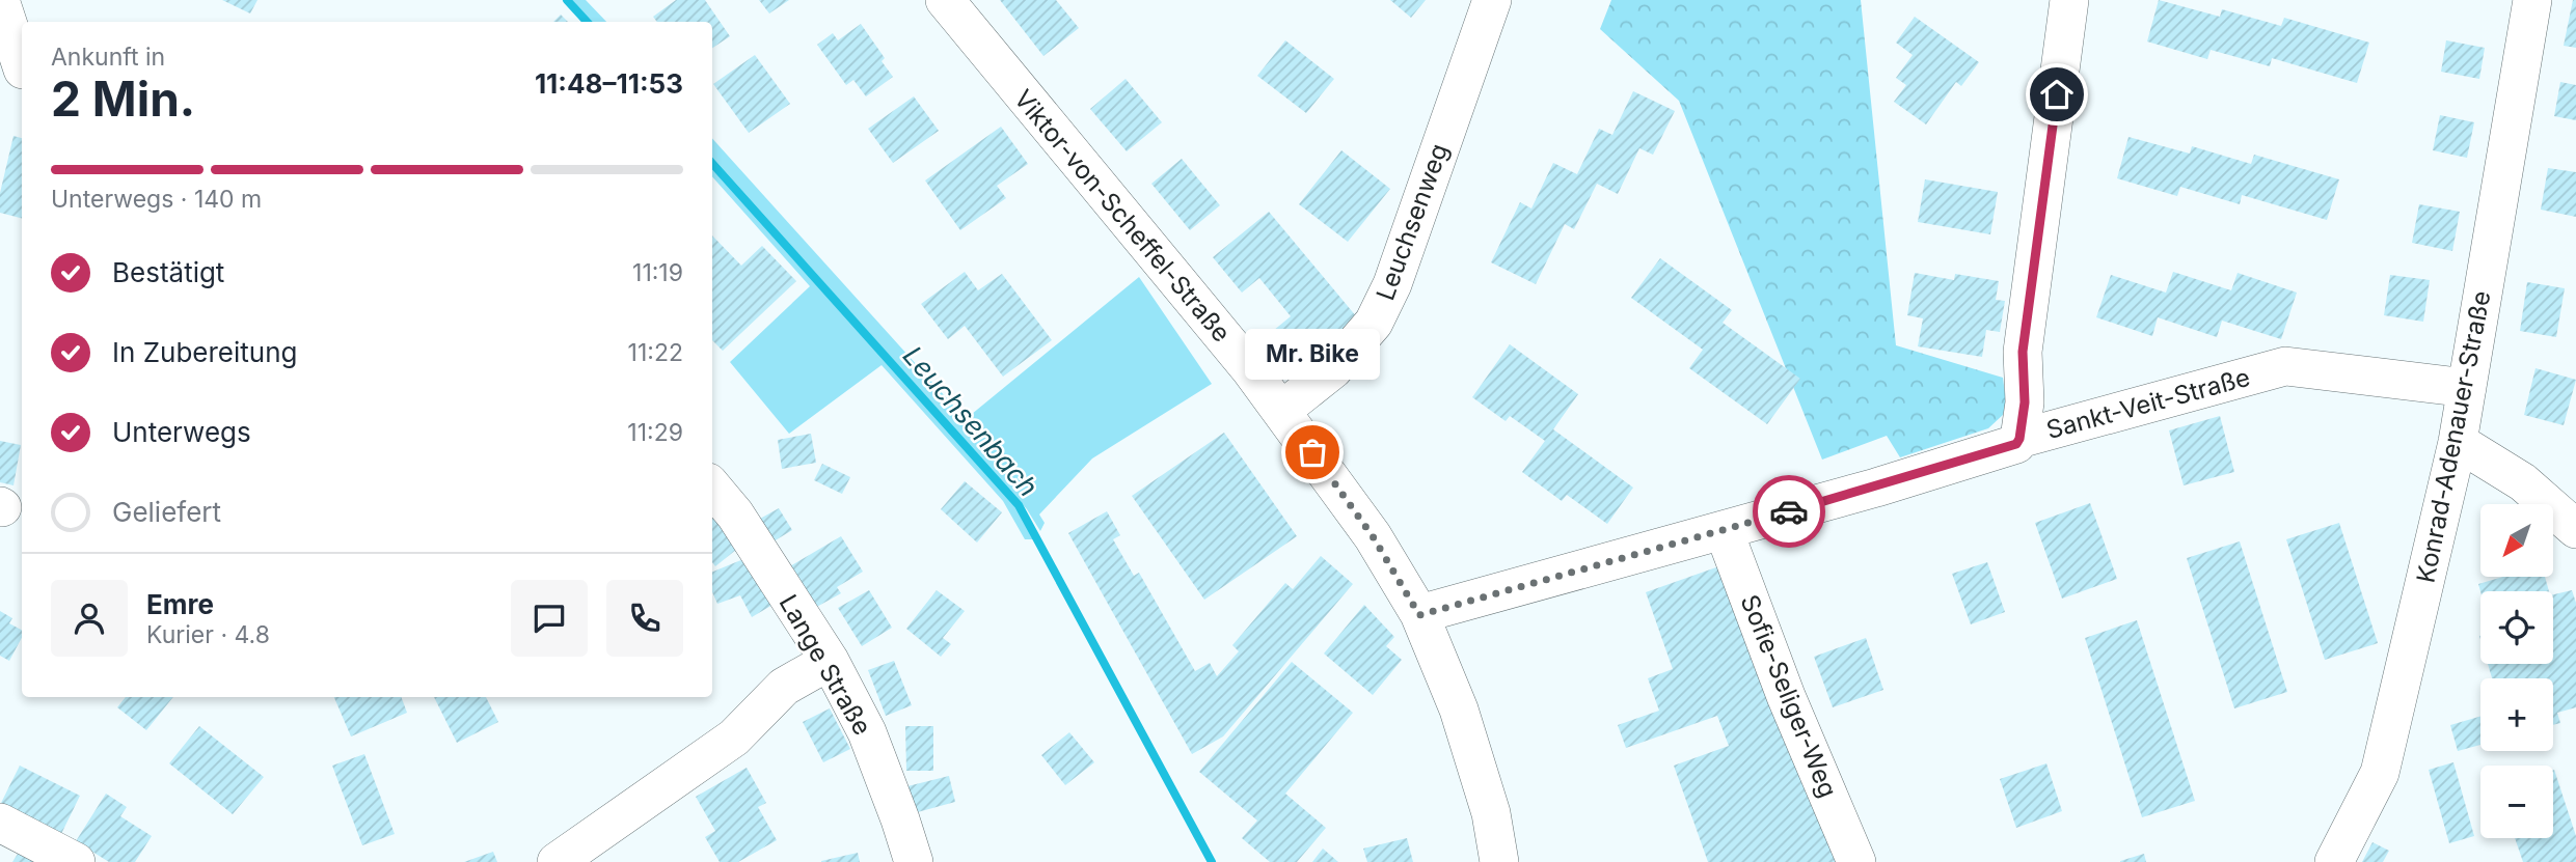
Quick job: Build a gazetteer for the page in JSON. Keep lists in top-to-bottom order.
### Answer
{
  "streets": {
    "street": [
      "Viktor-von-Scheffel-Straße",
      "Leuchsenweg",
      "Sankt-Veit-Straße",
      "Konrad-Adenauer-Straße",
      "Lange Straße",
      "Sofie-Seliger-Weg"
    ]
  },
  "crossings": [
    ["Viktor-von-Scheffel-Straße", "Leuchsenweg"],
    ["Viktor-von-Scheffel-Straße", "Sankt-Veit-Straße"],
    ["Sankt-Veit-Straße", "Konrad-Adenauer-Straße"],
    ["Sankt-Veit-Straße", "Sofie-Seliger-Weg"]
  ],
  "water": ["Leuchsenbach"],
  "places": ["Mr. Bike"],
  "north": "bottom left",
  "page": {
    "heading": ["2 Min.", "Ankunft in", "11:48–11:53"],
    "panel": ["Emre", "Kurier · 4.8"],
    "bar": "Unterwegs · 140 m",
    "list": [
      ["Bestätigt", "11:19"],
      ["In Zubereitung", "11:22"],
      ["Unterwegs", "11:29"],
      "Geliefert"
    ],
    "bubble": "Mr. Bike",
    "map_buttons": ["+", "−"]
  }
}
